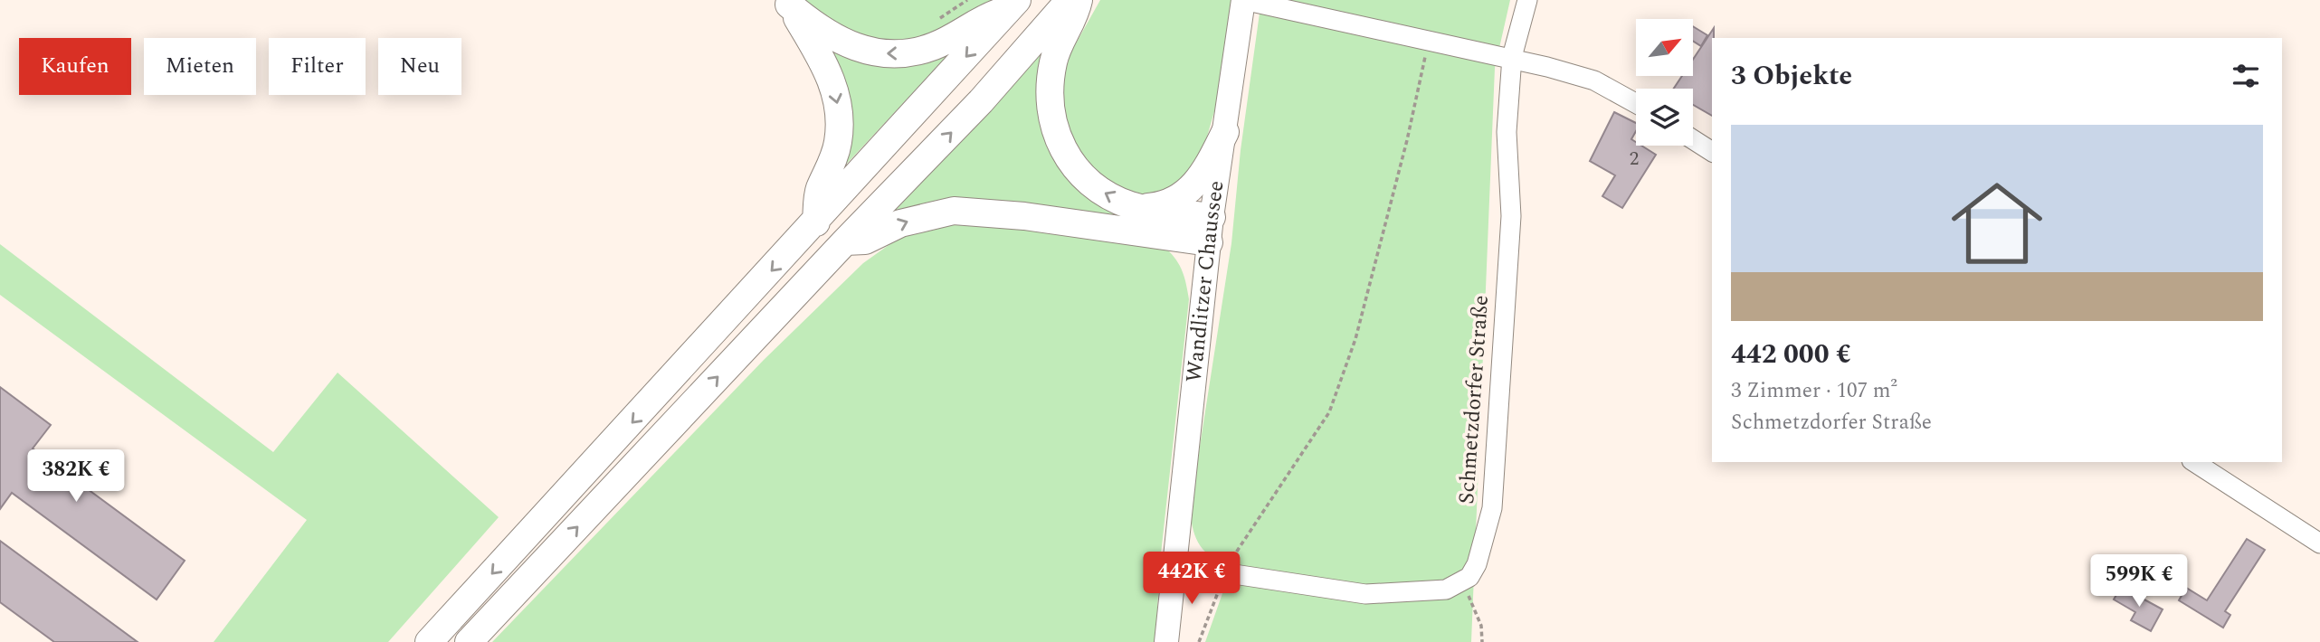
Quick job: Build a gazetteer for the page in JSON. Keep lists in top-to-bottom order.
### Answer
{
  "streets": {
    "main road": ["Wandlitzer Chaussee"],
    "street": ["Schmetzdorfer Straße"]
  },
  "house_numbers": ["2"],
  "north": "top right",
  "page": {
    "chip": [
      "Kaufen",
      "Mieten",
      "Filter",
      "Neu"
    ],
    "heading": "3 Objekte",
    "list": [
      {
        "name": "442 000 €",
        "note": "3 Zimmer · 107 m² · Schmetzdorfer Straße"
      }
    ],
    "price": ["382K €", "442K €", "599K €"]
  }
}
